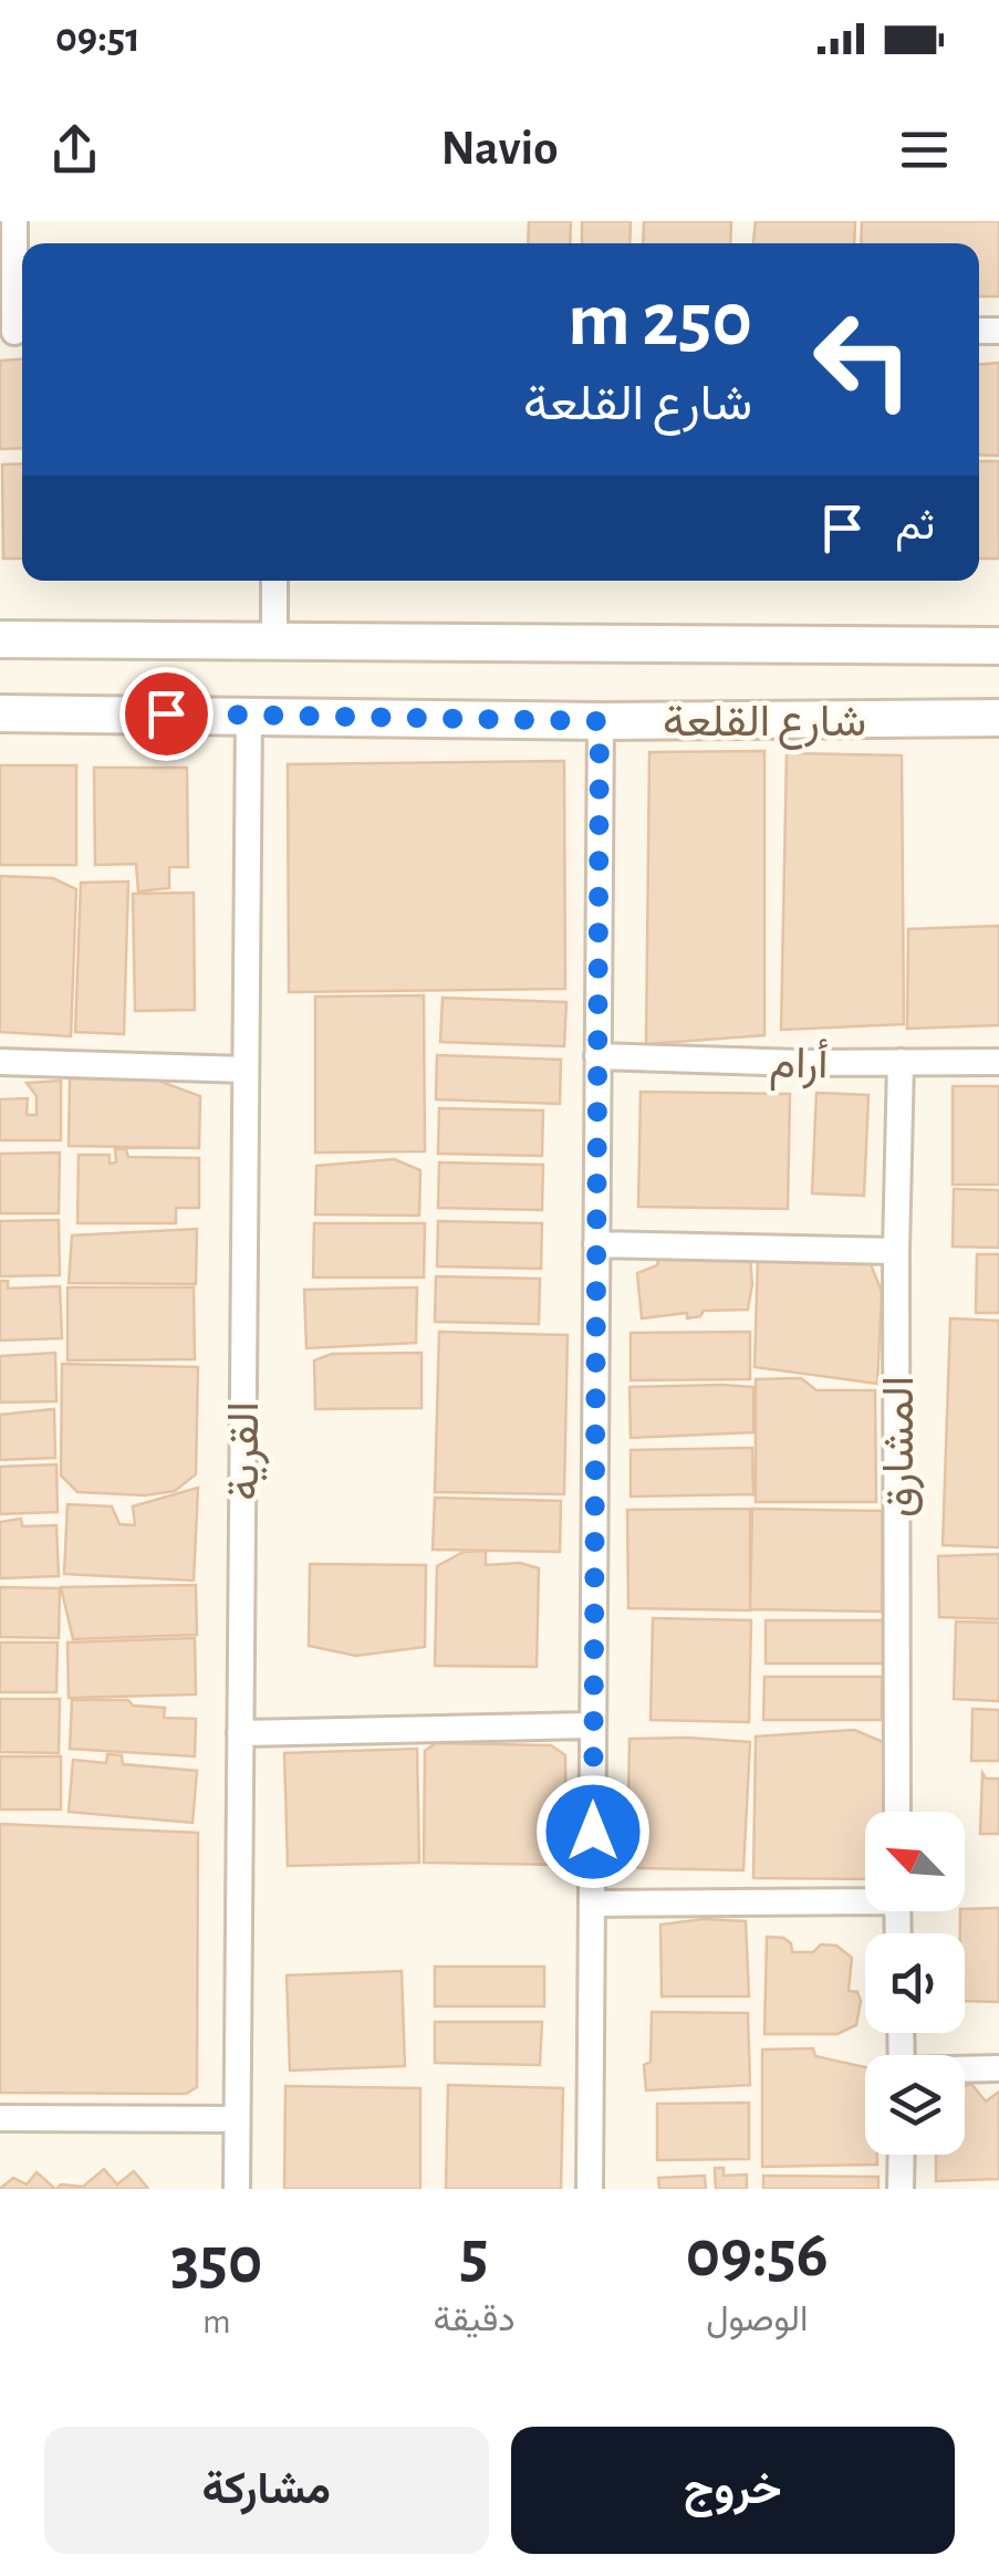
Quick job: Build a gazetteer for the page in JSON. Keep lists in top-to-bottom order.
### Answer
{
  "streets": {
    "street": [
      "شارع القلعة",
      "أرام",
      "المشارق",
      "القرية"
    ]
  },
  "crossings": [
    ["شارع القلعة", "القرية"],
    ["أرام", "المشارق"]
  ],
  "north": "top left",
  "page": {
    "status": "09:51",
    "header": "Navio",
    "turn": ["250 m", "شارع القلعة"],
    "then": "ثم",
    "eta": [
      "09:56",
      "الوصول",
      "5",
      "دقيقة",
      "350",
      "m"
    ],
    "buttons": ["خروج", "مشاركة"]
  }
}
